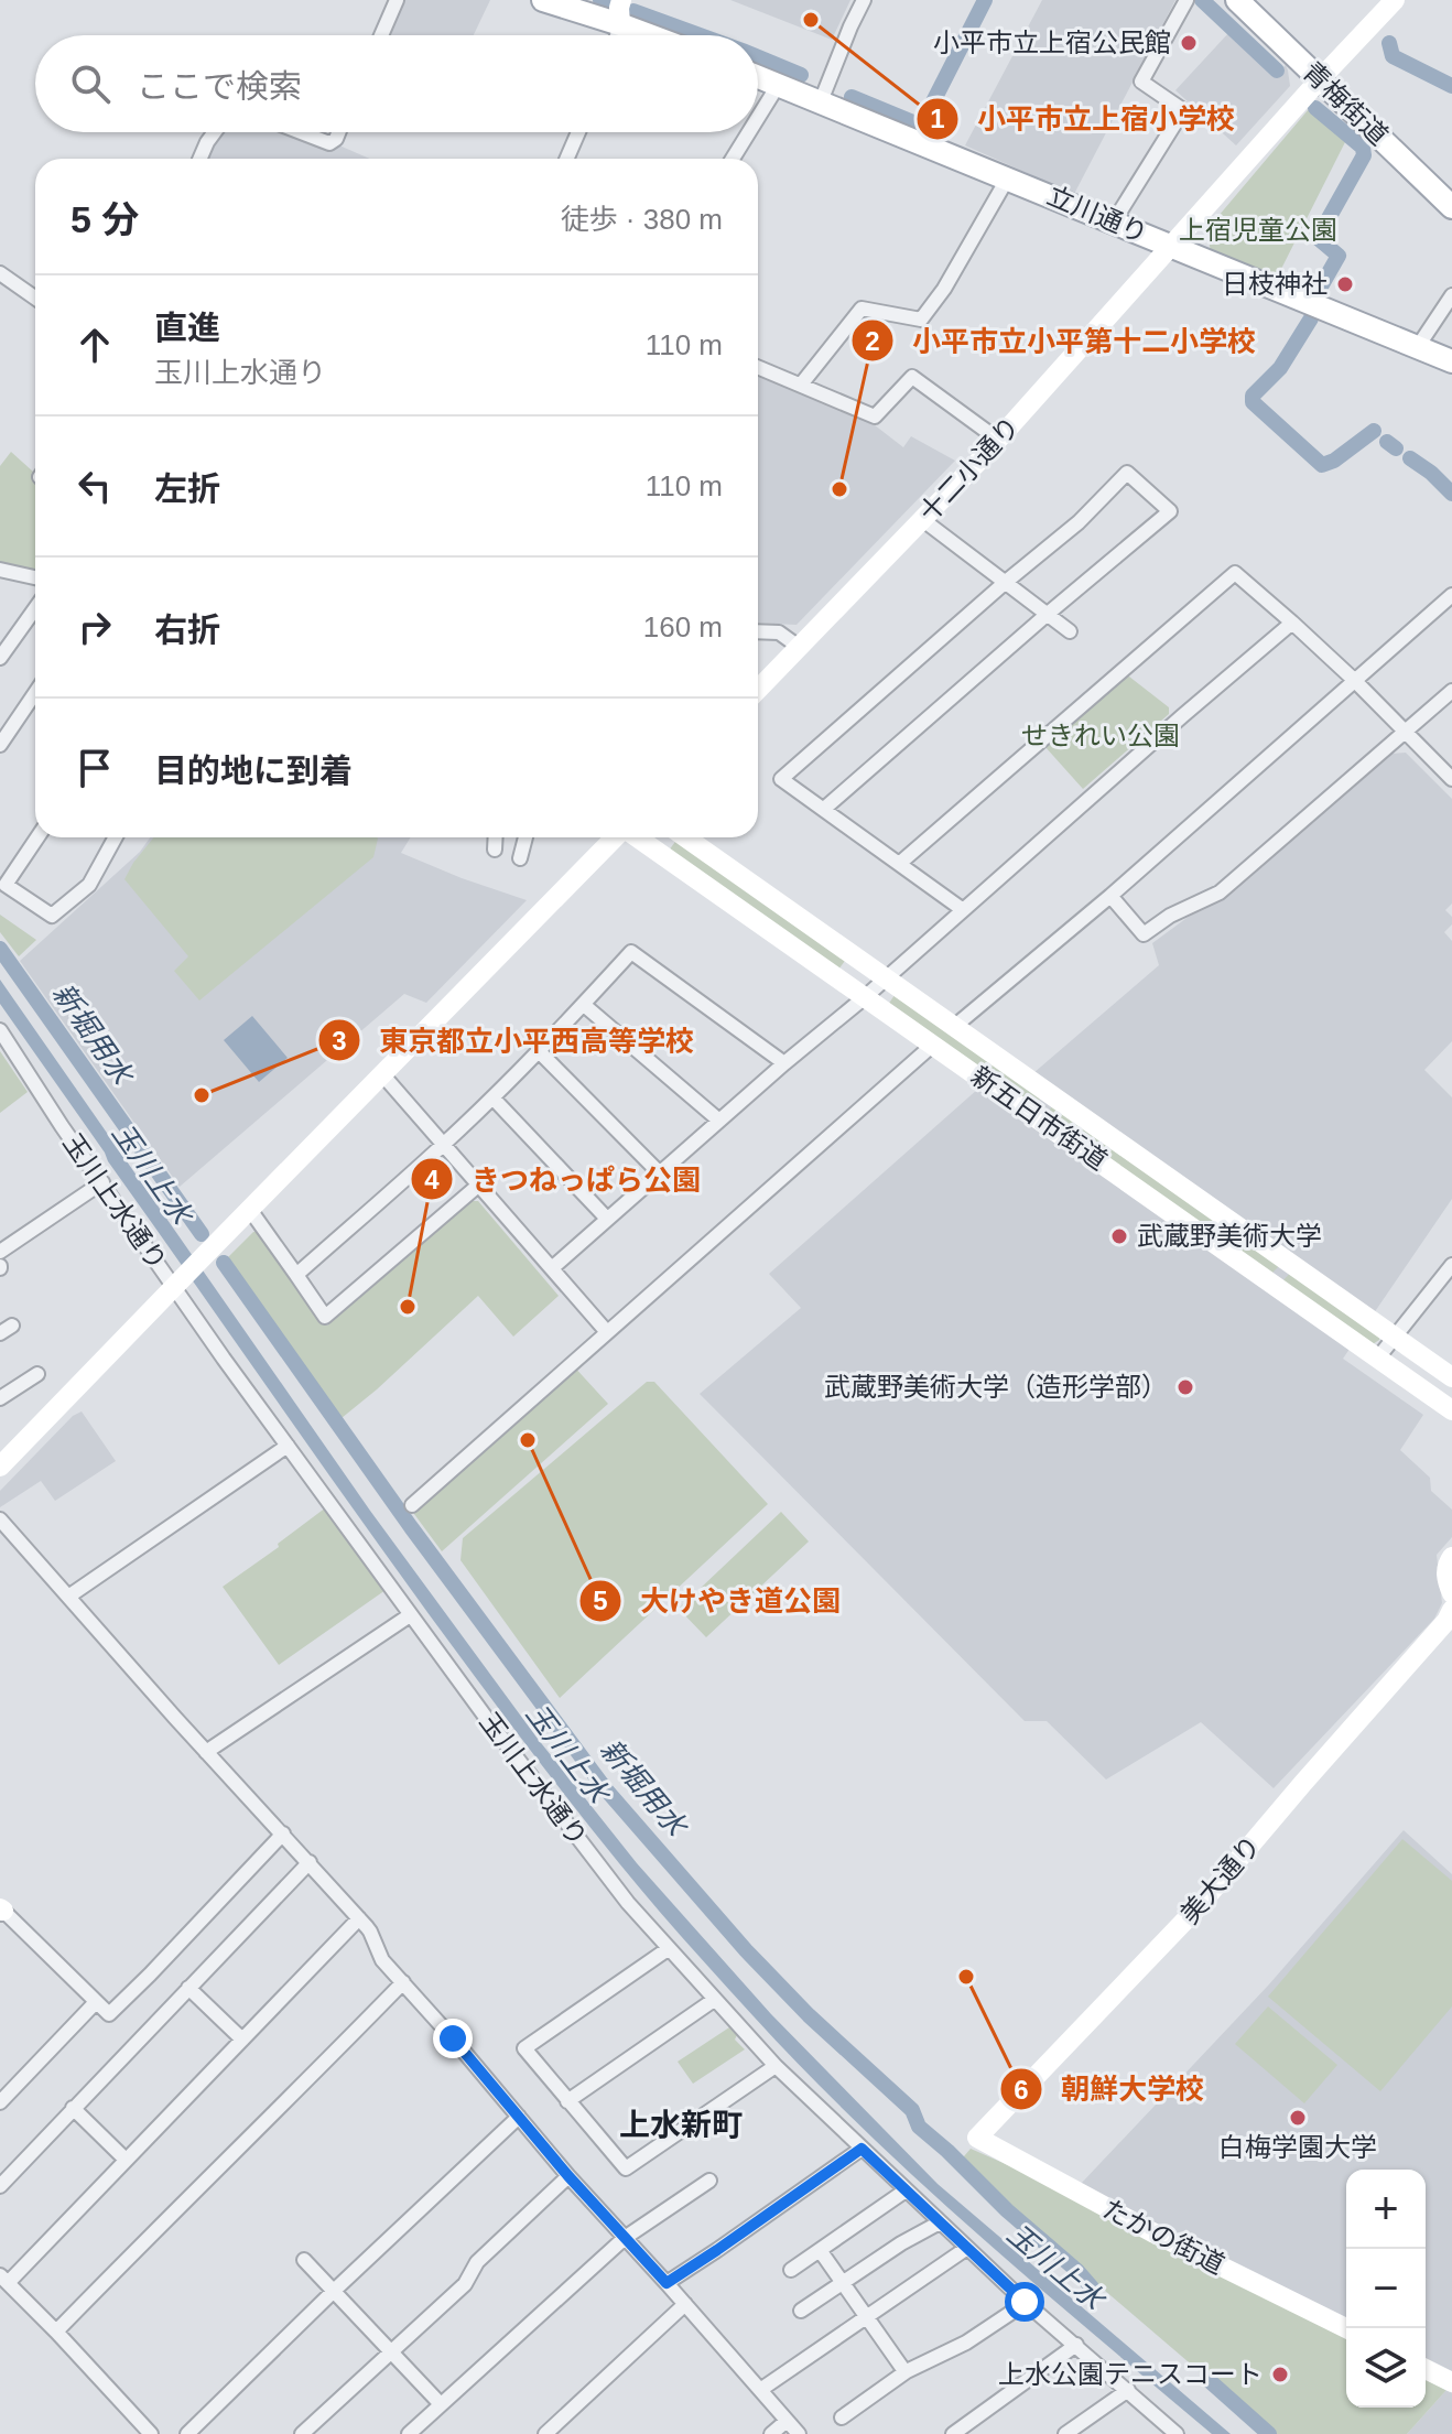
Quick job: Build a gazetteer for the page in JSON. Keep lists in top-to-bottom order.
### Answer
{
  "streets": {
    "main road": ["青梅街道", "立川通り"],
    "street": [
      "十二小通り",
      "新五日市街道",
      "玉川上水通り",
      "美大通り",
      "たかの街道"
    ]
  },
  "crossings": [
    ["青梅街道", "十二小通り"],
    ["立川通り", "十二小通り"],
    ["美大通り", "たかの街道"]
  ],
  "districts": ["上水新町"],
  "water": ["新堀用水", "玉川上水"],
  "parks": ["上宿児童公園", "せきれい公園"],
  "places": [
    "小平市立上宿小学校",
    "小平市立上宿公民館",
    "日枝神社",
    "小平市立小平第十二小学校",
    "東京都立小平西高等学校",
    "武蔵野美術大学",
    "きつねっぱら公園",
    "武蔵野美術大学（造形学部）",
    "大けやき道公園",
    "朝鮮大学校",
    "白梅学園大学",
    "上水公園テニスコート"
  ],
  "page": {
    "search": "ここで検索",
    "heading": ["5 分", "徒歩 · 380 m"],
    "list": [
      ["直進", "玉川上水通り", "110 m"],
      ["左折", "110 m"],
      ["右折", "160 m"],
      "目的地に到着"
    ],
    "map_buttons": ["+", "−"]
  }
}
